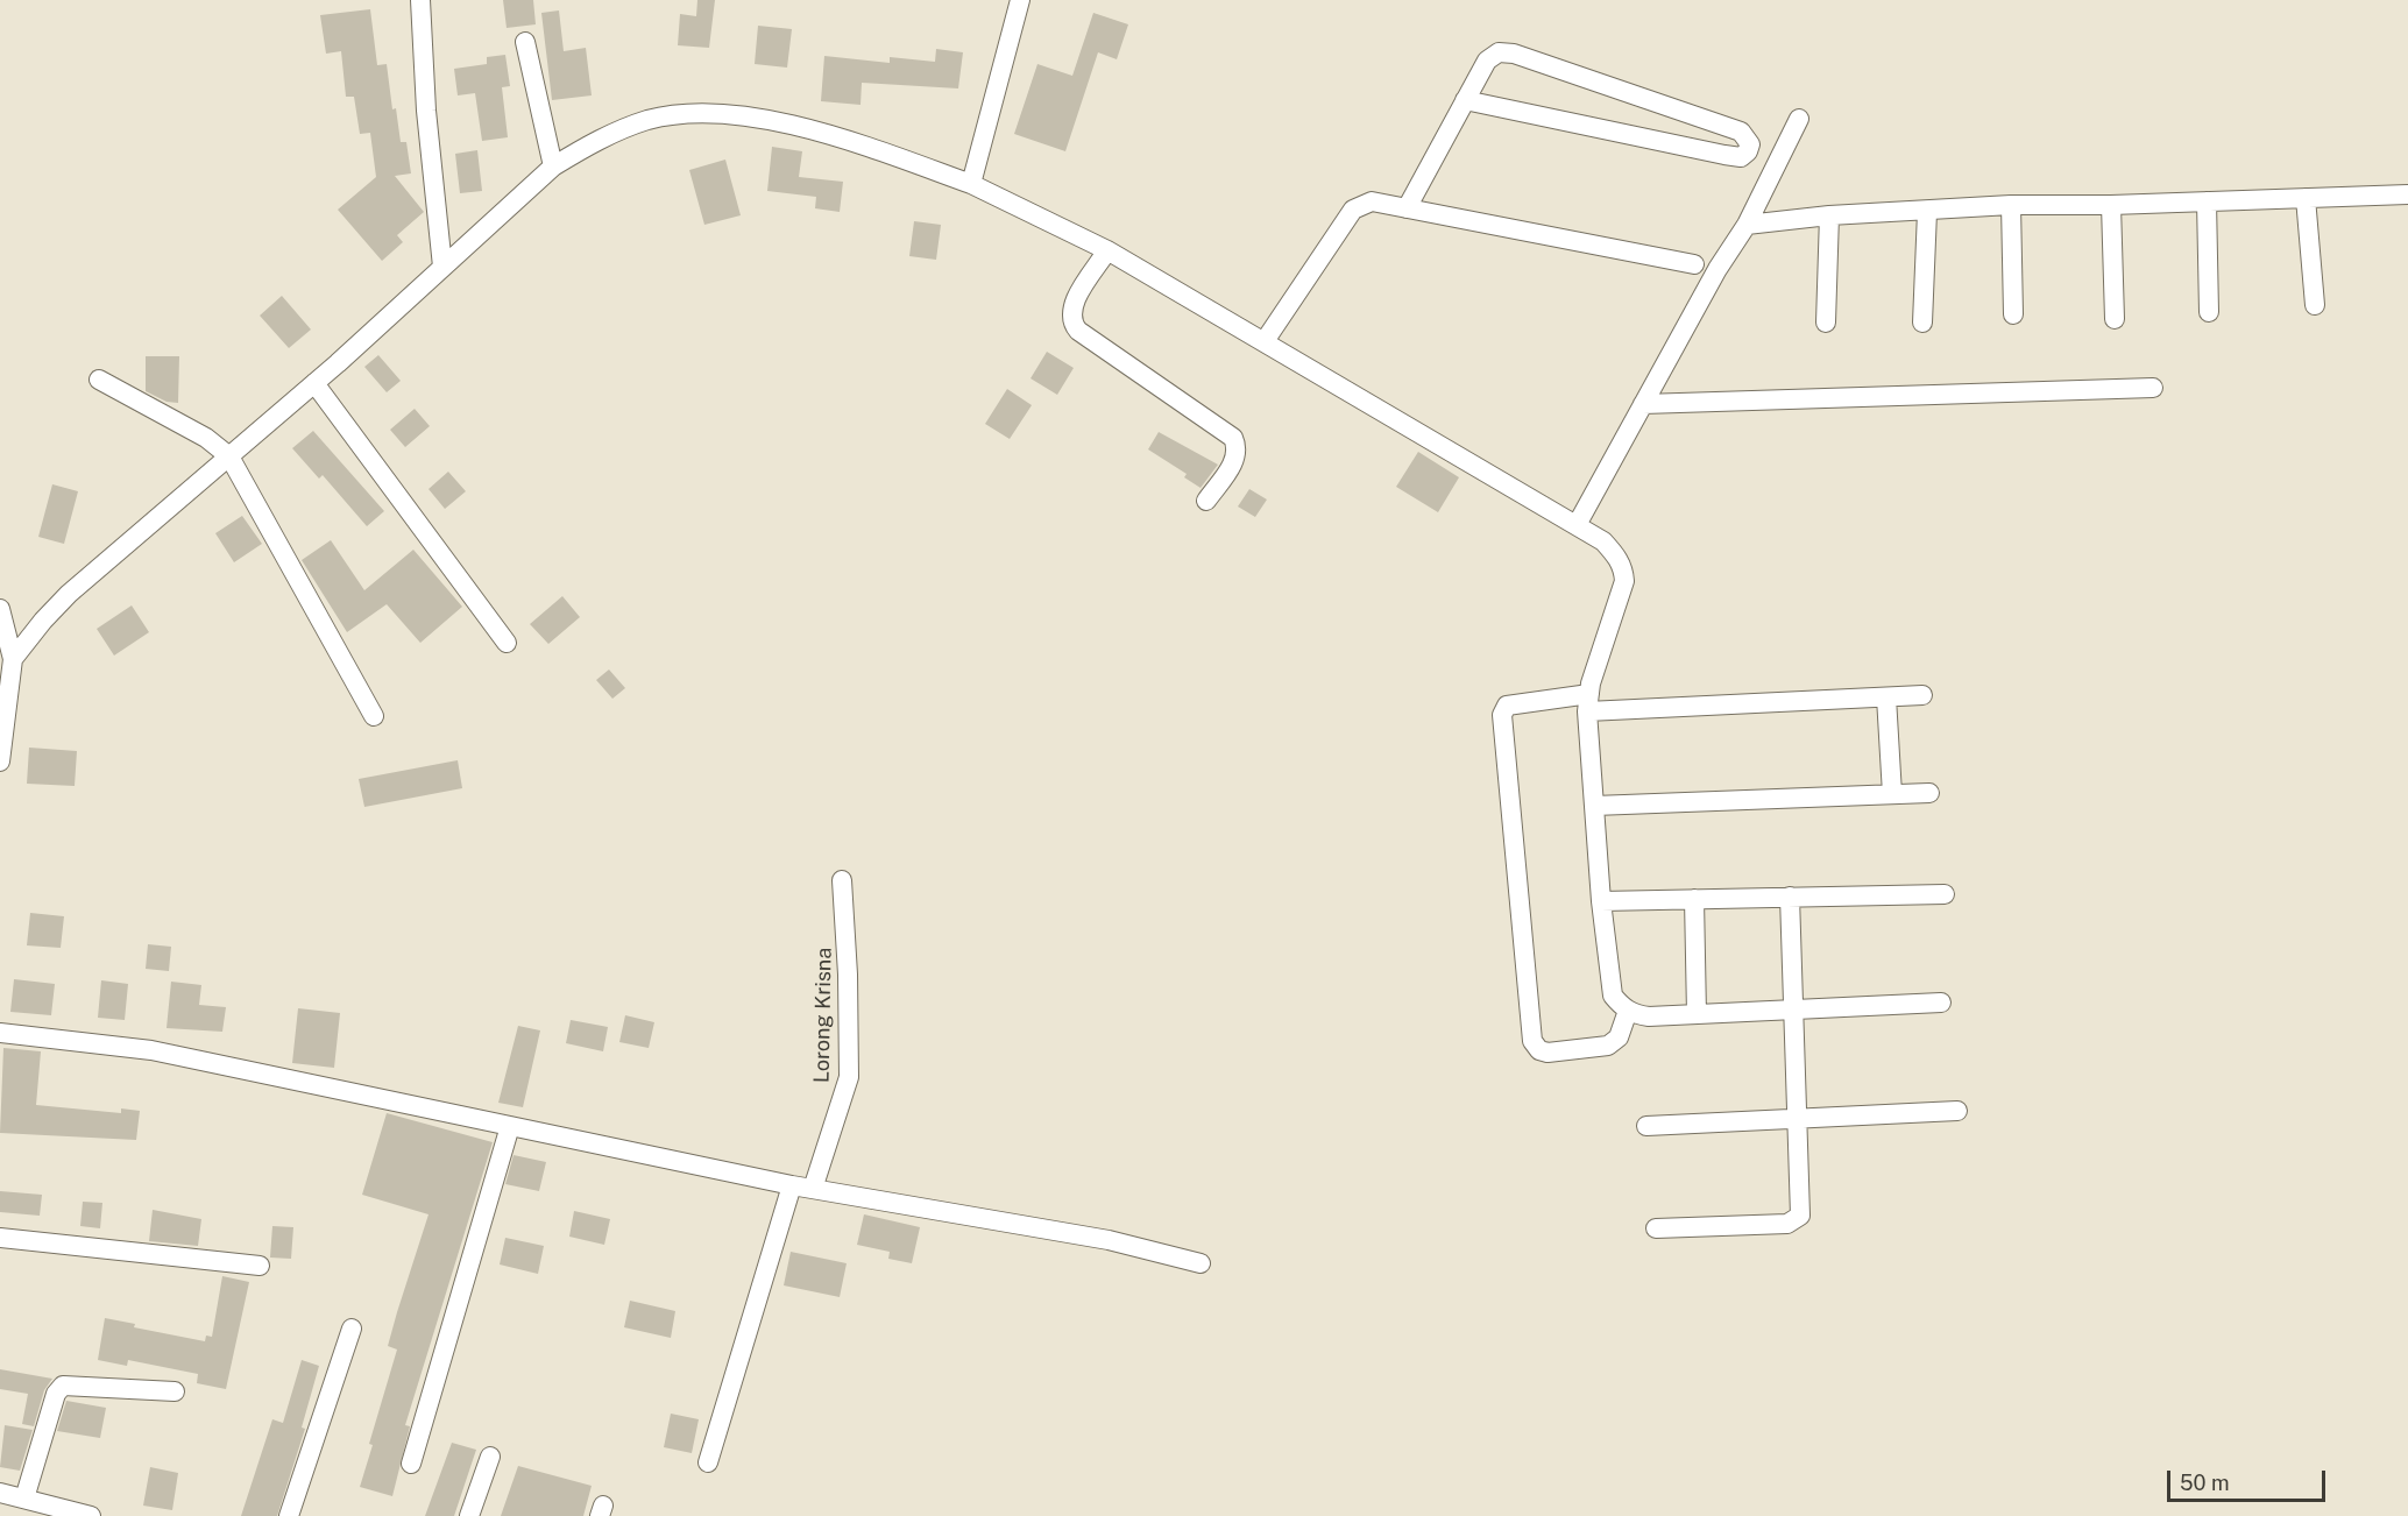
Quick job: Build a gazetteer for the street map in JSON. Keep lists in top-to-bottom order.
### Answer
{
  "streets": {
    "street": ["Lorong Krisna"]
  },
  "scale_bar": "50 m"
}
